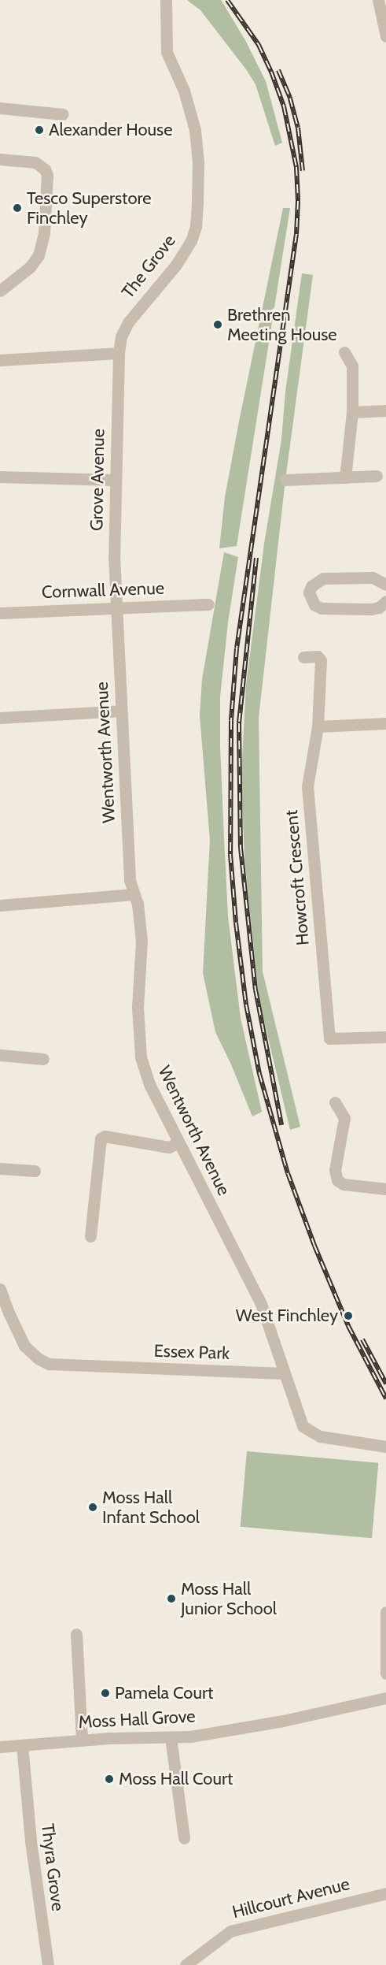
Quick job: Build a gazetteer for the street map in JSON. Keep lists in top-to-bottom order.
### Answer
{
  "streets": {
    "street": [
      "The Grove",
      "Grove Avenue",
      "Cornwall Avenue",
      "Wentworth Avenue",
      "Howcroft Crescent",
      "Essex Park",
      "Moss Hall Grove",
      "Thyra Grove",
      "Hillcourt Avenue"
    ]
  },
  "crossings": [
    ["The Grove", "Grove Avenue"],
    ["Grove Avenue", "Cornwall Avenue"],
    ["Grove Avenue", "Wentworth Avenue"],
    ["Cornwall Avenue", "Wentworth Avenue"],
    ["Wentworth Avenue", "Essex Park"],
    ["Moss Hall Grove", "Thyra Grove"]
  ],
  "places": [
    "Alexander House",
    "Tesco Superstore Finchley",
    "Brethren Meeting House",
    "West Finchley",
    "Moss Hall Infant School",
    "Moss Hall Junior School",
    "Pamela Court",
    "Moss Hall Court"
  ]
}
